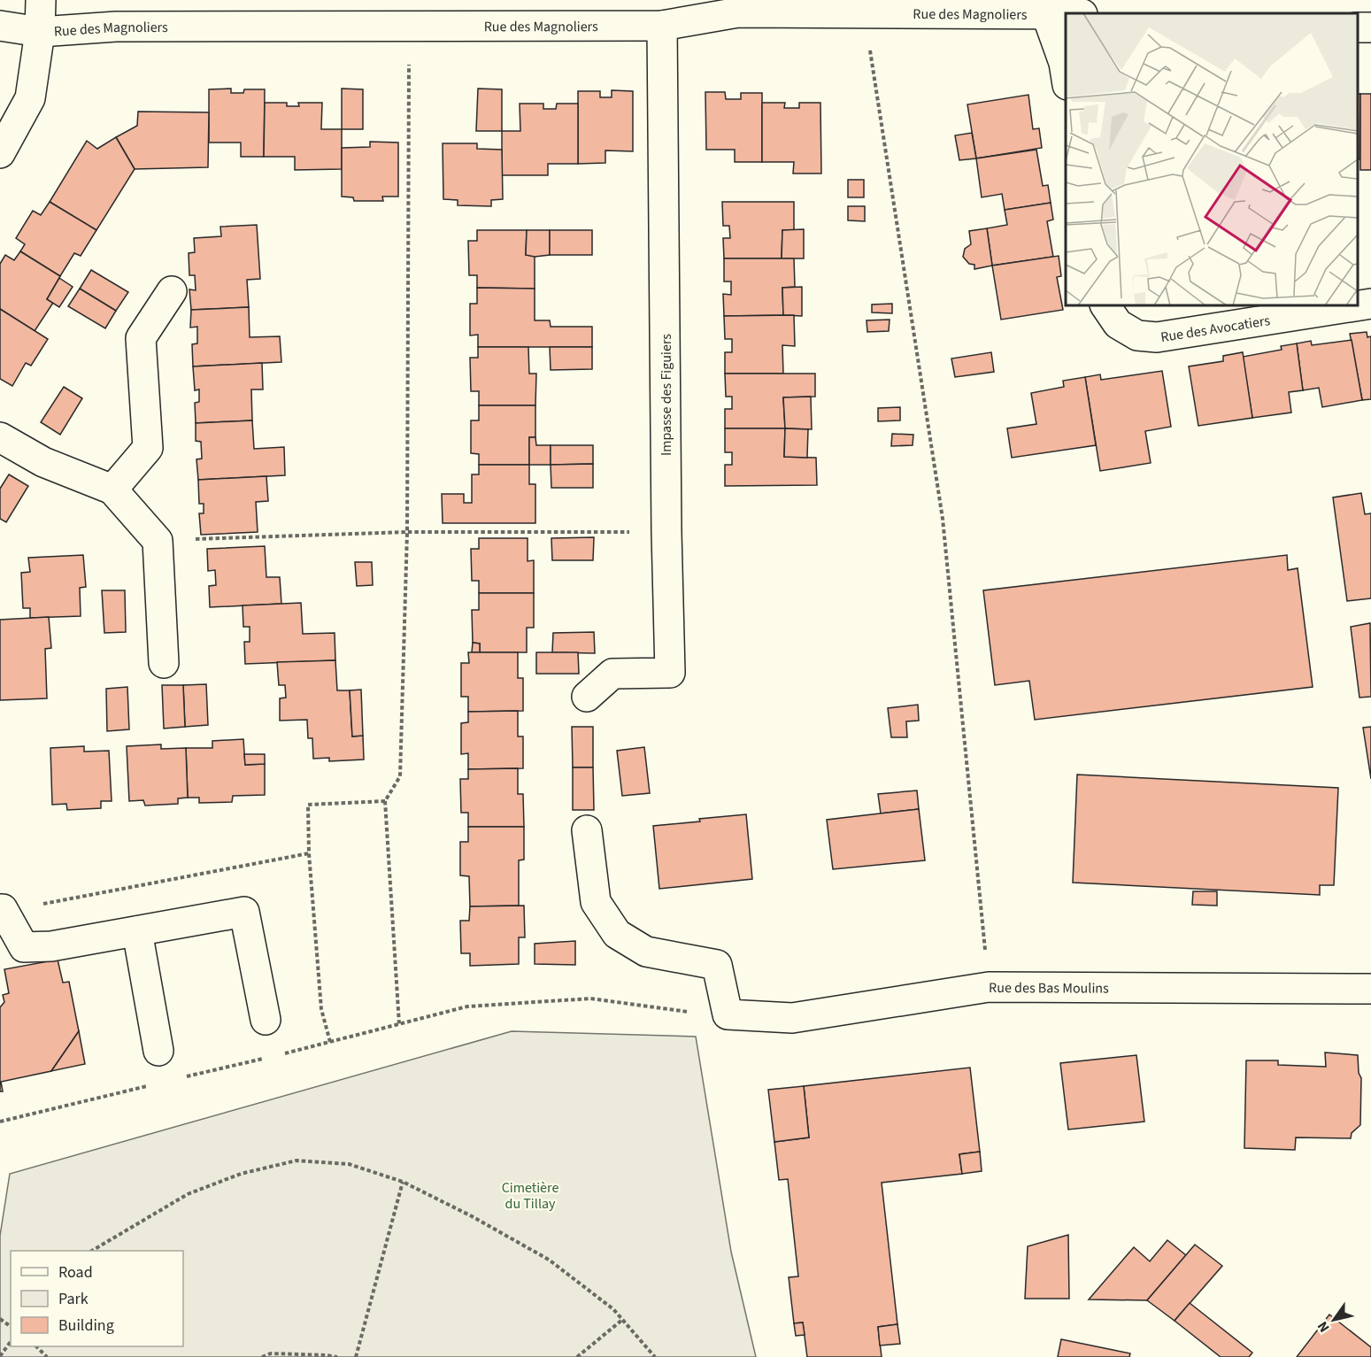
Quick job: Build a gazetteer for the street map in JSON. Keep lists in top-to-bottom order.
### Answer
{
  "streets": {
    "street": [
      "Rue des Magnoliers",
      "Rue des Avocatiers",
      "Impasse des Figuiers",
      "Rue des Bas Moulins"
    ]
  },
  "crossings": [
    ["Rue des Magnoliers", "Impasse des Figuiers"]
  ],
  "parks": ["Cimetière du Tillay"],
  "legend": ["Road", "Park", "Building"],
  "north": "bottom left"
}
